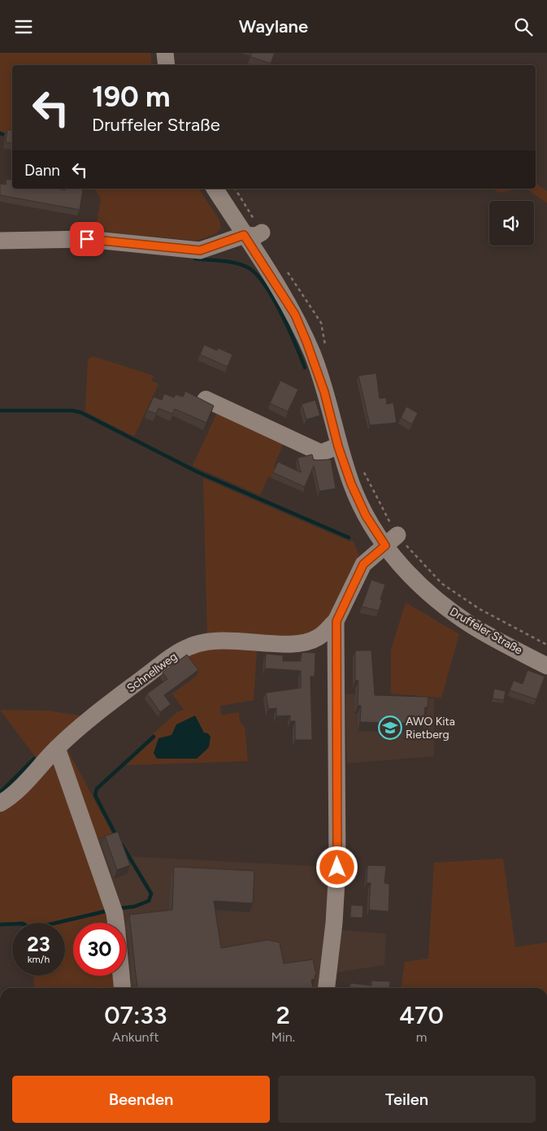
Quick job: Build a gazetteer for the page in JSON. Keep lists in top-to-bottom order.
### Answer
{
  "streets": {
    "street": ["Druffeler Straße", "Schnellweg"]
  },
  "places": {
    "school or university": ["AWO Kita Rietberg"]
  },
  "page": {
    "header": "Waylane",
    "turn": ["190 m", "Druffeler Straße"],
    "then": "Dann",
    "speed": "23 km/h",
    "limit": "30",
    "eta": [
      "07:33",
      "Ankunft",
      "2",
      "Min.",
      "470",
      "m"
    ],
    "buttons": ["Beenden", "Teilen"]
  }
}
